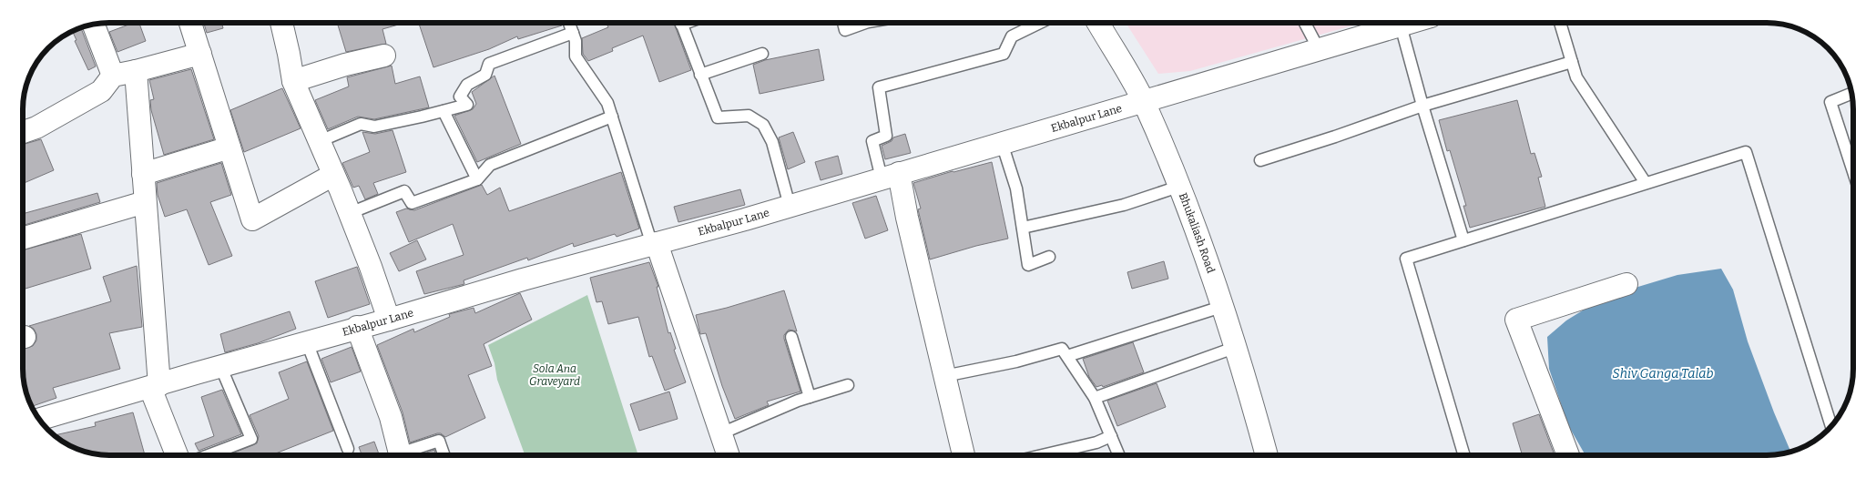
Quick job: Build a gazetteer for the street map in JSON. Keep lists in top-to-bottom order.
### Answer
{
  "streets": {
    "street": ["Ekbalpur Lane", "Bhukaliash Road"]
  },
  "crossings": [
    ["Ekbalpur Lane", "Bhukaliash Road"]
  ],
  "water": ["Shiv Ganga Talab"],
  "parks": ["Sola Ana Graveyard"]
}
